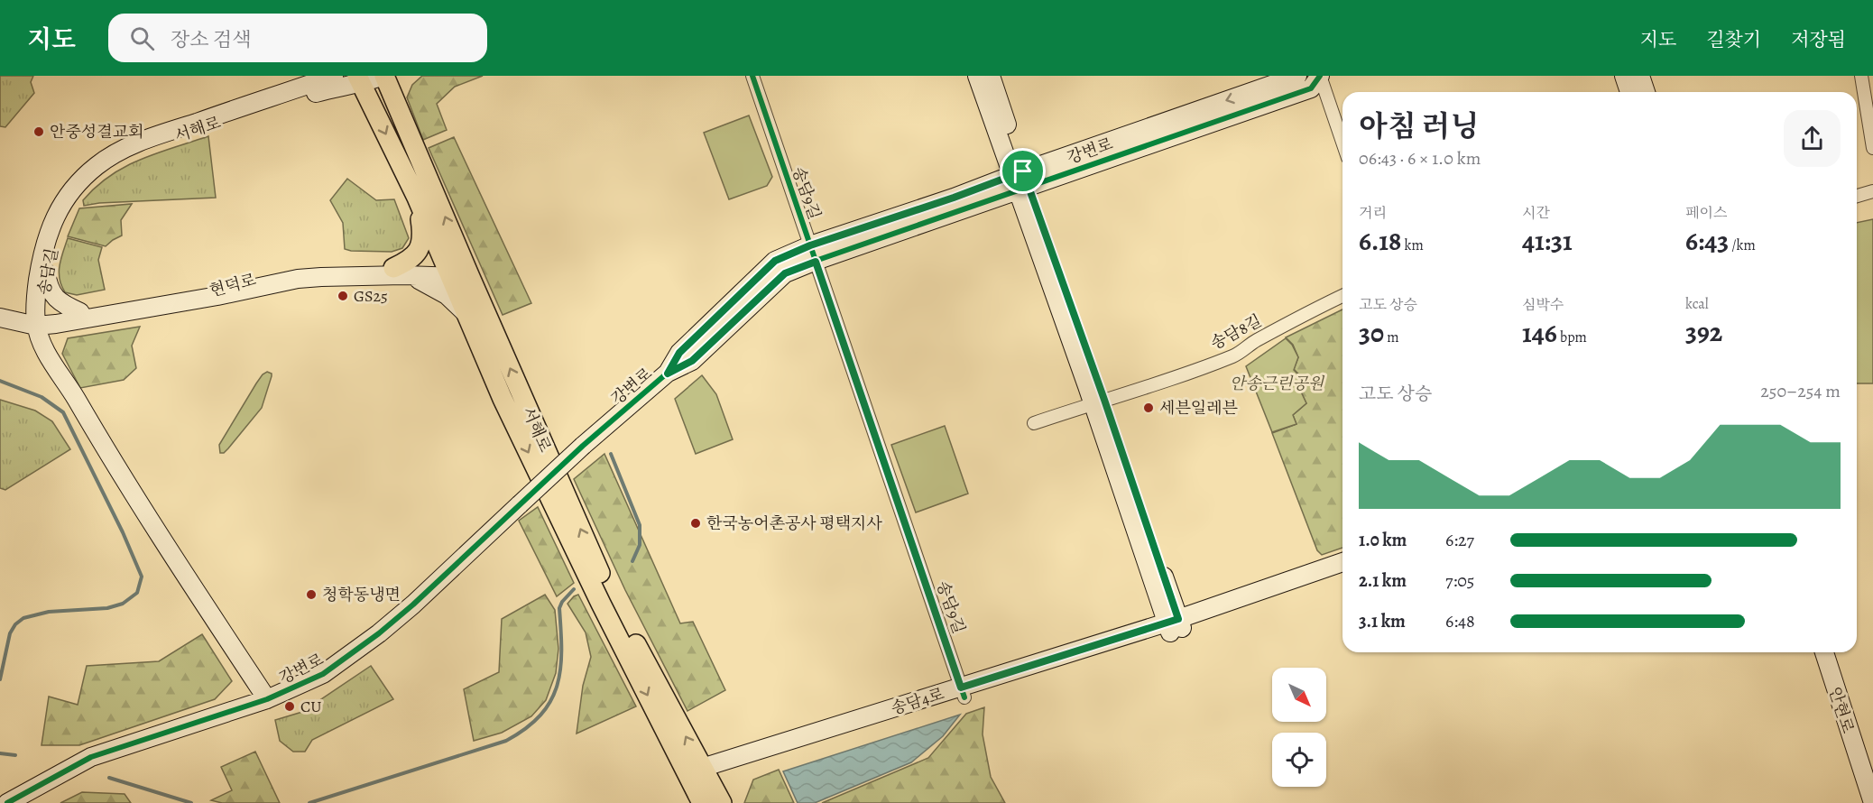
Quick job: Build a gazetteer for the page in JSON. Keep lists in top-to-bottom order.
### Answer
{
  "streets": {
    "main road": [
      "서해로",
      "강변로",
      "송담길",
      "현덕로",
      "송담4로",
      "안현로"
    ],
    "street": ["송담9길", "송담8길"]
  },
  "crossings": [
    ["서해로", "송담길"],
    ["서해로", "현덕로"],
    ["서해로", "송담4로"],
    ["강변로", "송담9길"],
    ["송담9길", "송담4로"],
    ["송담길", "현덕로"]
  ],
  "parks": ["안송근린공원"],
  "places": [
    "안중성결교회",
    "GS25",
    "세븐일레븐",
    "한국농어촌공사 평택지사",
    "청학동냉면",
    "CU"
  ],
  "north": "bottom right",
  "page": {
    "header": "지도",
    "search": "장소 검색",
    "nav": ["지도", "길찾기", "저장됨"],
    "heading": ["아침 러닝", "06:43 · 6 × 1.0 km"],
    "stats": [
      ["거리", "6.18 km"],
      ["시간", "41:31"],
      ["페이스", "6:43 /km"],
      ["고도 상승", "30 m"],
      ["심박수", "146 bpm"],
      ["kcal", "392"]
    ],
    "chart": ["고도 상승", "250–254 m"],
    "list": [
      {
        "name": "1.0 km",
        "note": "6:27"
      },
      {
        "name": "2.1 km",
        "note": "7:05"
      },
      {
        "name": "3.1 km",
        "note": "6:48"
      }
    ]
  }
}
